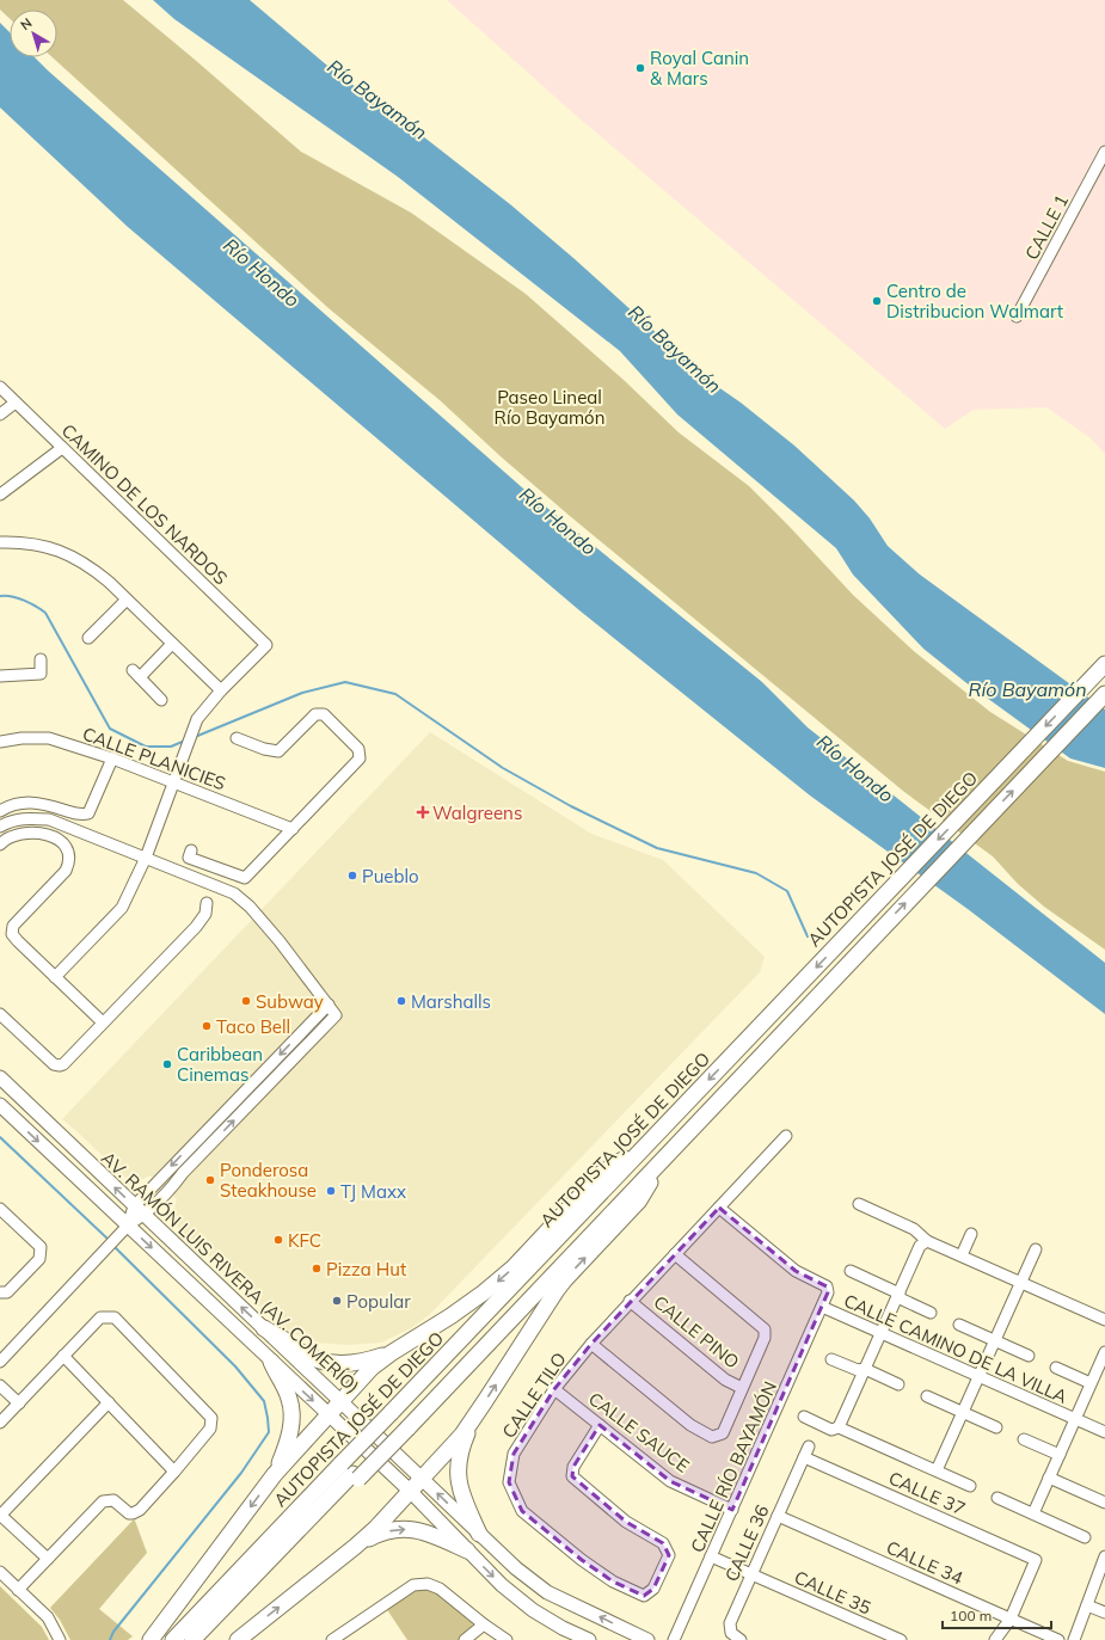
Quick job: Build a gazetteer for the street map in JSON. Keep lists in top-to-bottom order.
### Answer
{
  "streets": {
    "highway": ["AUTOPISTA JOSÉ DE DIEGO"],
    "main road": ["AV. RAMÓN LUIS RIVERA (AV. COMERÍO)"],
    "street": [
      "CALLE 1",
      "CAMINO DE LOS NARDOS",
      "CALLE PLANICIES",
      "CALLE PINO",
      "CALLE CAMINO DE LA VILLA",
      "CALLE TILO",
      "CALLE SAUCE",
      "CALLE RÍO BAYAMÓN",
      "CALLE 37",
      "CALLE 36",
      "CALLE 34",
      "CALLE 35"
    ]
  },
  "crossings": [
    ["CALLE PINO", "CALLE TILO"],
    ["CALLE CAMINO DE LA VILLA", "CALLE RÍO BAYAMÓN"],
    ["CALLE TILO", "CALLE SAUCE"],
    ["CALLE TILO", "CALLE RÍO BAYAMÓN"],
    ["CALLE SAUCE", "CALLE RÍO BAYAMÓN"],
    ["CALLE RÍO BAYAMÓN", "CALLE 35"],
    ["CALLE 37", "CALLE 36"],
    ["CALLE 37", "CALLE 34"],
    ["CALLE 36", "CALLE 34"],
    ["CALLE 36", "CALLE 35"]
  ],
  "water": ["Río Bayamón", "Río Hondo"],
  "parks": ["Paseo Lineal Río Bayamón"],
  "places": {
    "other": [
      "Royal Canin & Mars",
      "Centro de Distribucion Walmart",
      "Pueblo",
      "Subway",
      "Marshalls",
      "Taco Bell",
      "Caribbean Cinemas",
      "Ponderosa Steakhouse",
      "TJ Maxx",
      "KFC",
      "Pizza Hut",
      "Popular"
    ],
    "health": ["Walgreens"]
  },
  "scale_bar": "100 m",
  "north": "top left"
}
